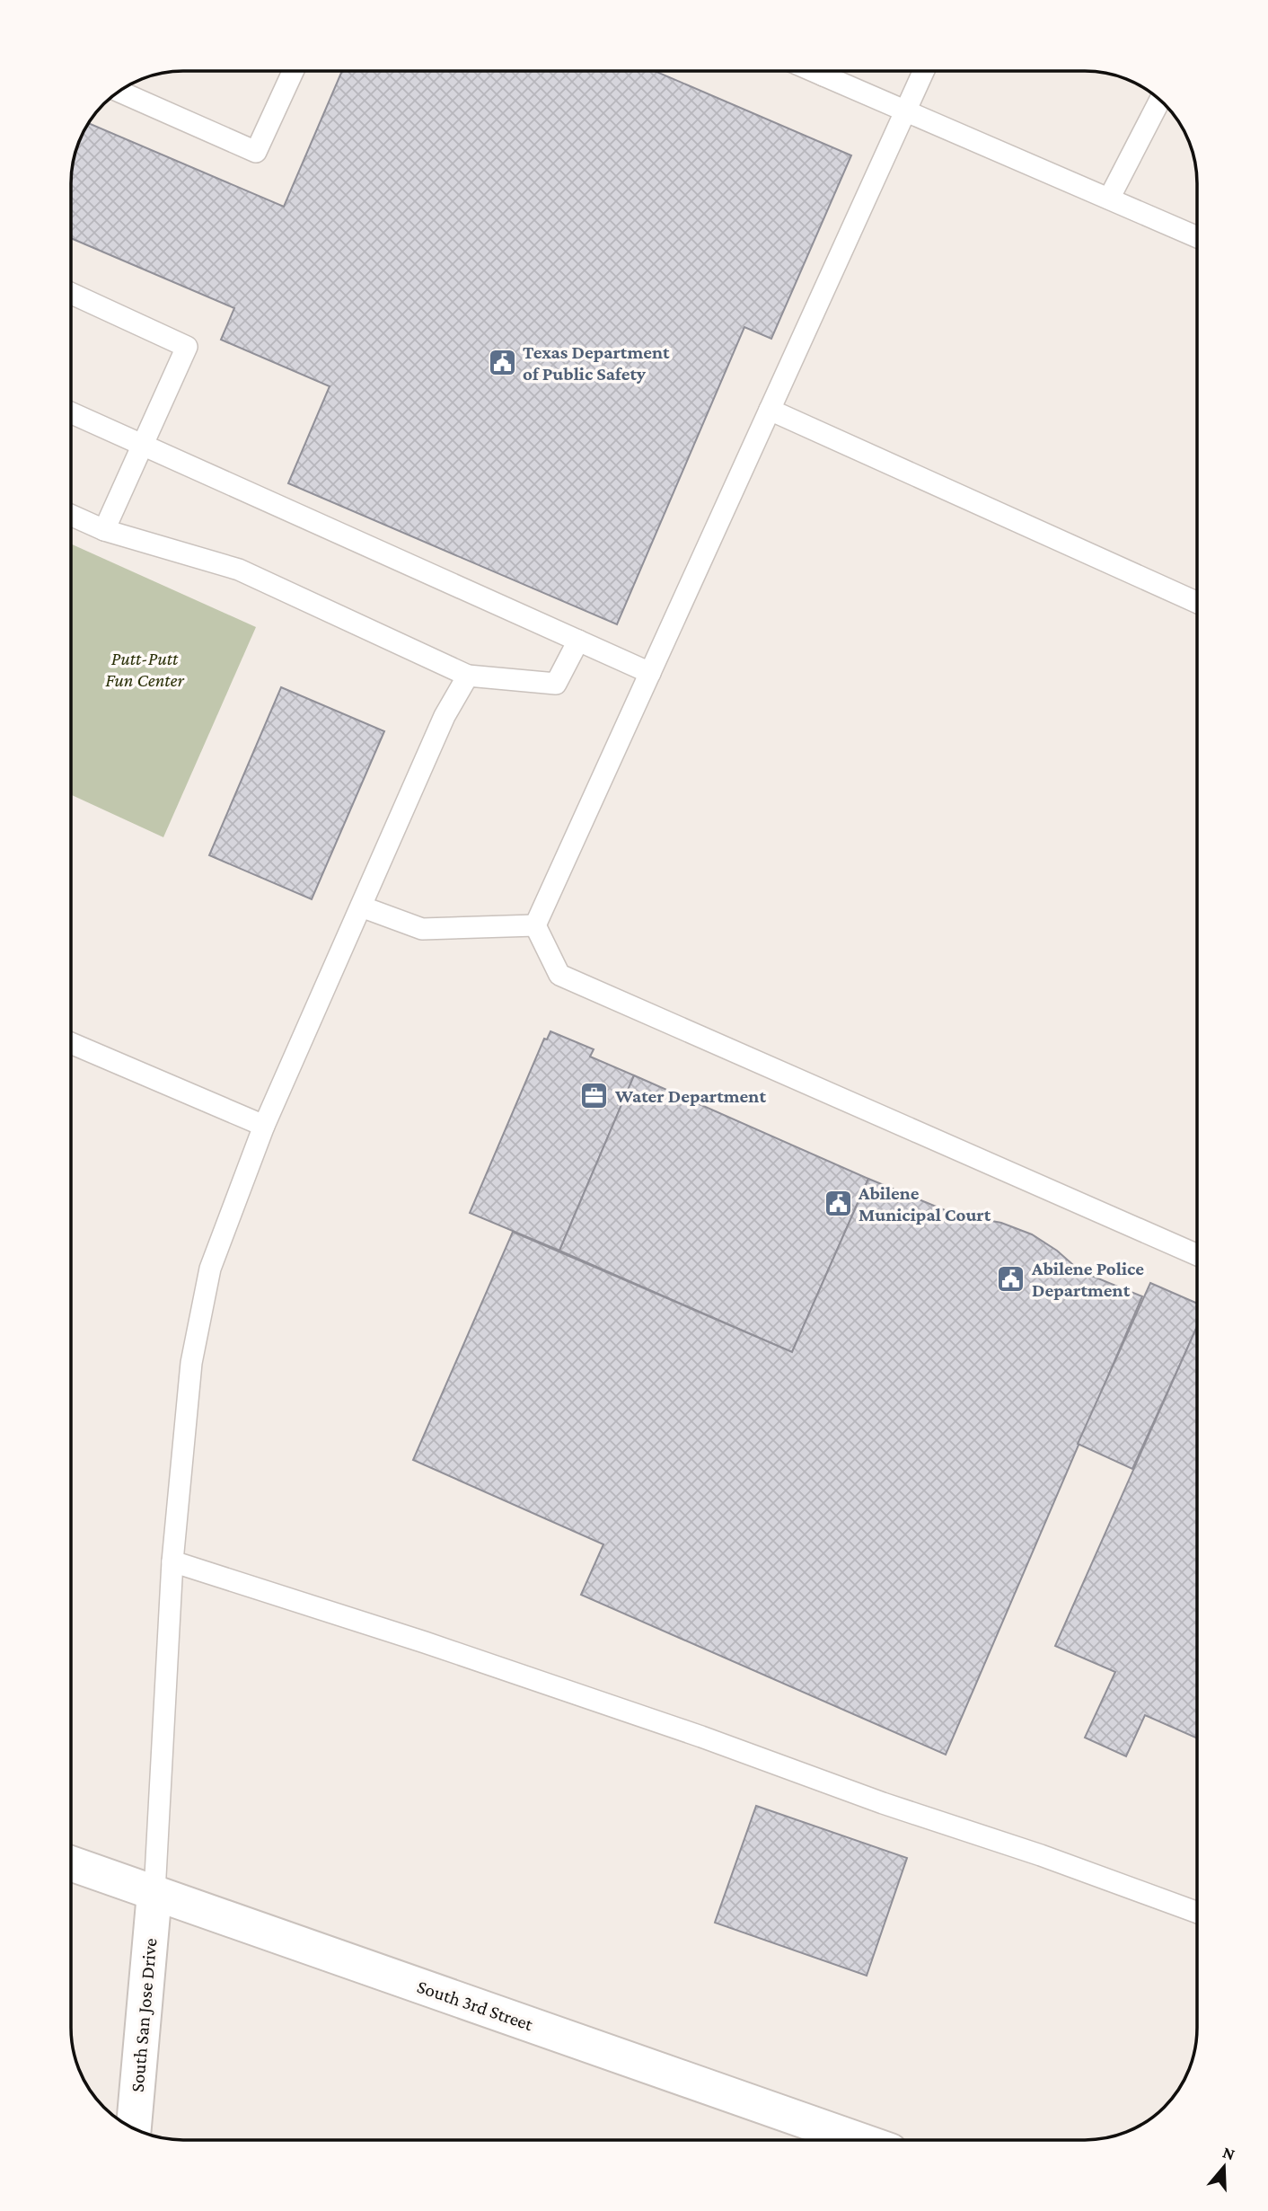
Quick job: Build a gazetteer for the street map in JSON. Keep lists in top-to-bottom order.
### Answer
{
  "streets": {
    "street": ["South 3rd Street", "South San Jose Drive"]
  },
  "crossings": [
    ["South 3rd Street", "South San Jose Drive"]
  ],
  "parks": ["Putt-Putt Fun Center"],
  "places": {
    "public building": ["Texas Department of Public Safety", "Abilene Municipal Court", "Abilene Police Department"],
    "office": ["Water Department"]
  },
  "north": "top"
}
